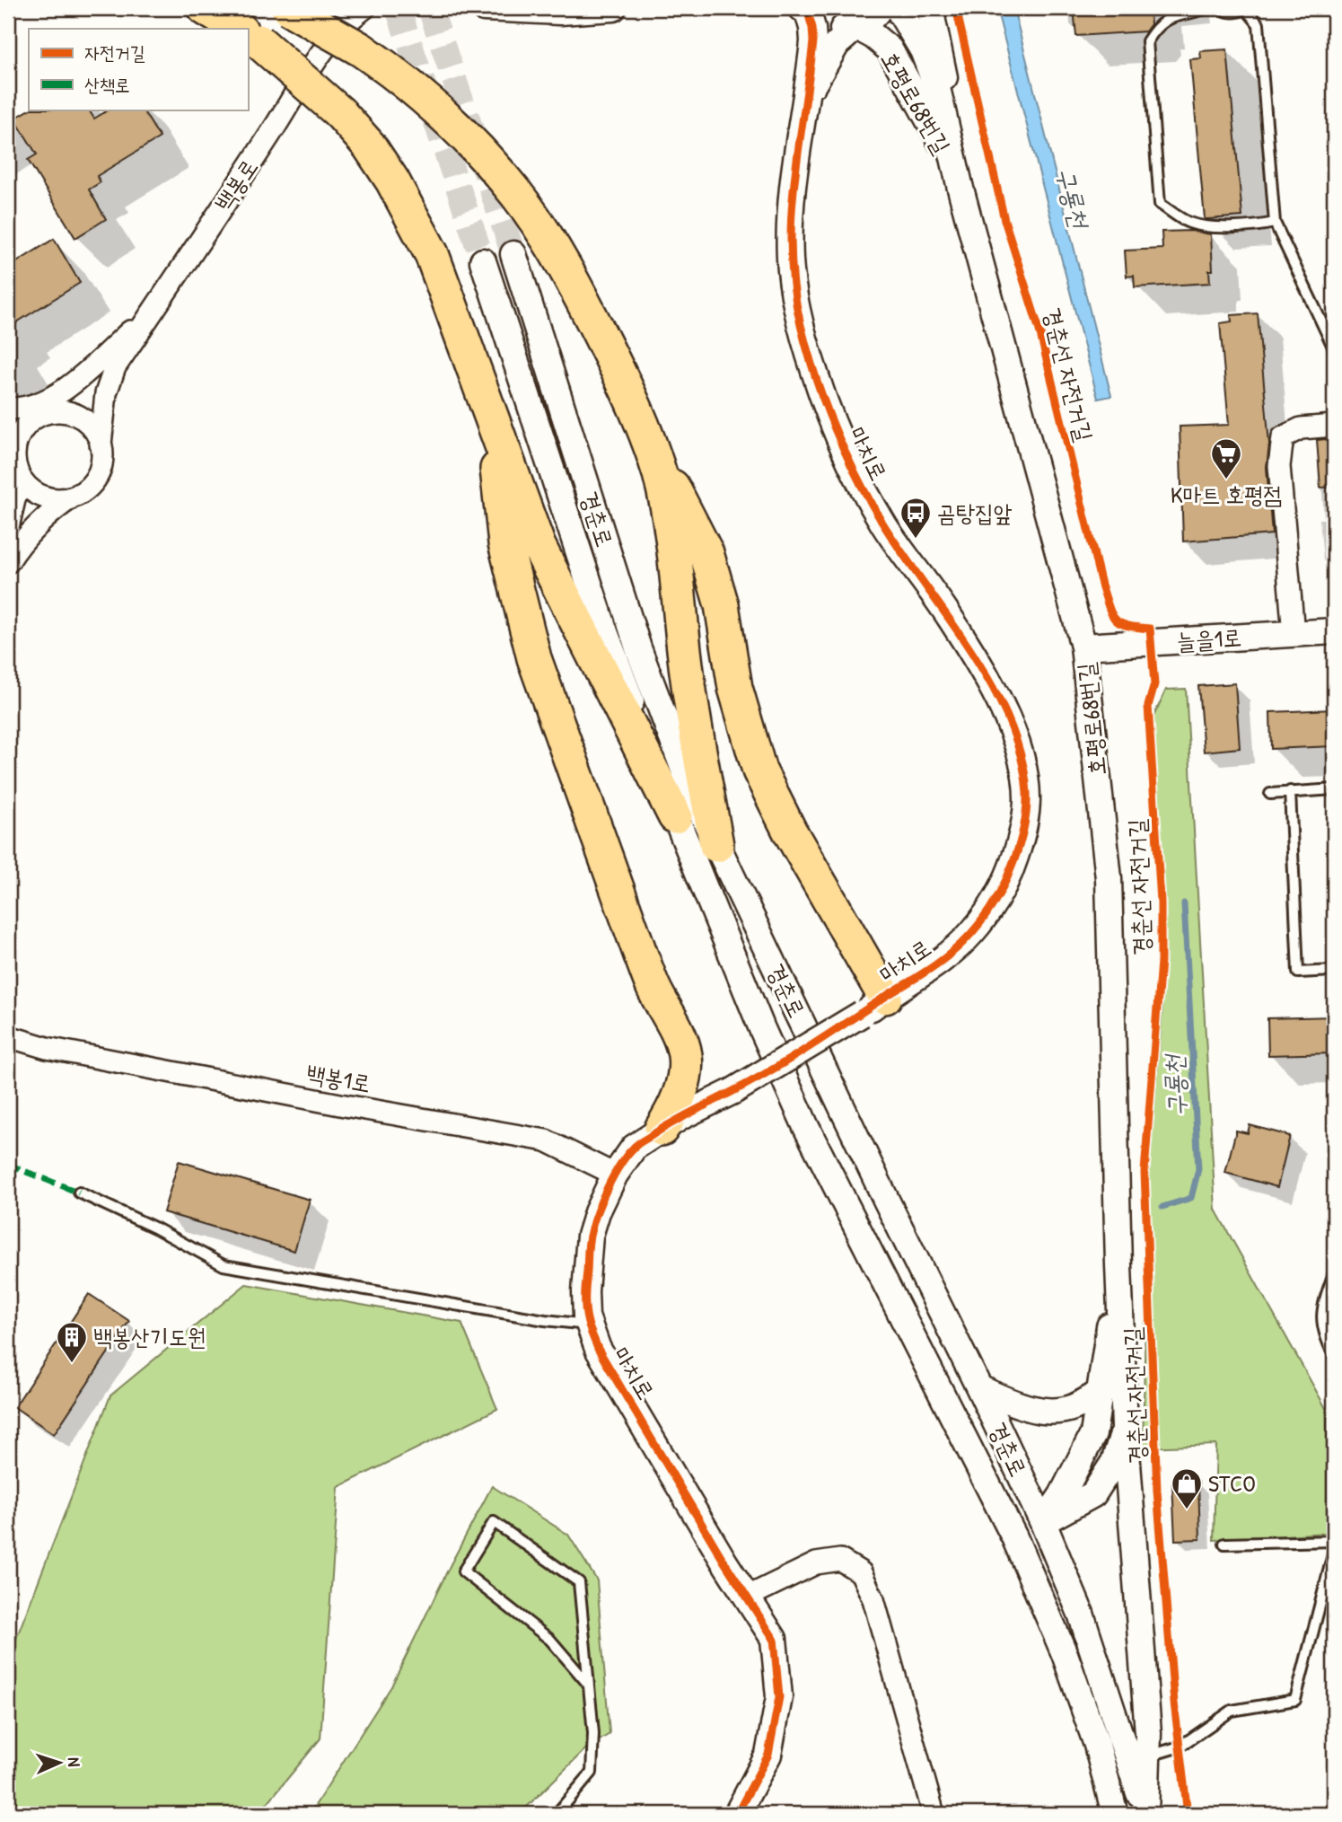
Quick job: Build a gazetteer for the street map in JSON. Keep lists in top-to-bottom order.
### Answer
{
  "streets": {
    "street": [
      "호평로68번길",
      "백봉로",
      "마치로",
      "경춘로",
      "늘을1로",
      "백봉1로"
    ],
    "cycle path": ["경춘선 자전거길"]
  },
  "crossings": [
    ["호평로68번길", "마치로"],
    ["호평로68번길", "늘을1로"],
    ["마치로", "백봉1로"]
  ],
  "water": ["구룡천"],
  "places": {
    "supermarket": ["K마트 호평점"],
    "bus stop": ["곰탕집앞"],
    "building": ["백봉산기도원"],
    "shop": ["STCO"]
  },
  "legend": ["자전거길", "산책로"],
  "north": "right"
}
